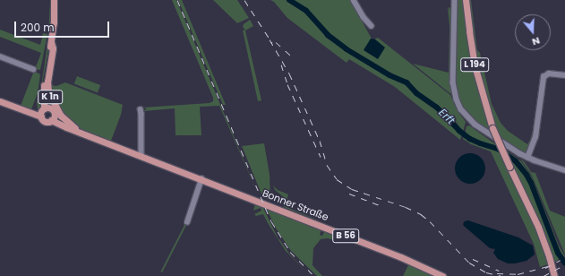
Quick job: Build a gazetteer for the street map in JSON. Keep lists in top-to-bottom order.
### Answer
{
  "streets": {
    "main road": [
      "L 194",
      "K 1n",
      "Bonner Straße",
      "B 56"
    ]
  },
  "crossings": [
    ["K 1n", "B 56"],
    ["Bonner Straße", "B 56"]
  ],
  "water": ["Erft"],
  "scale_bar": "200 m",
  "north": "bottom"
}
